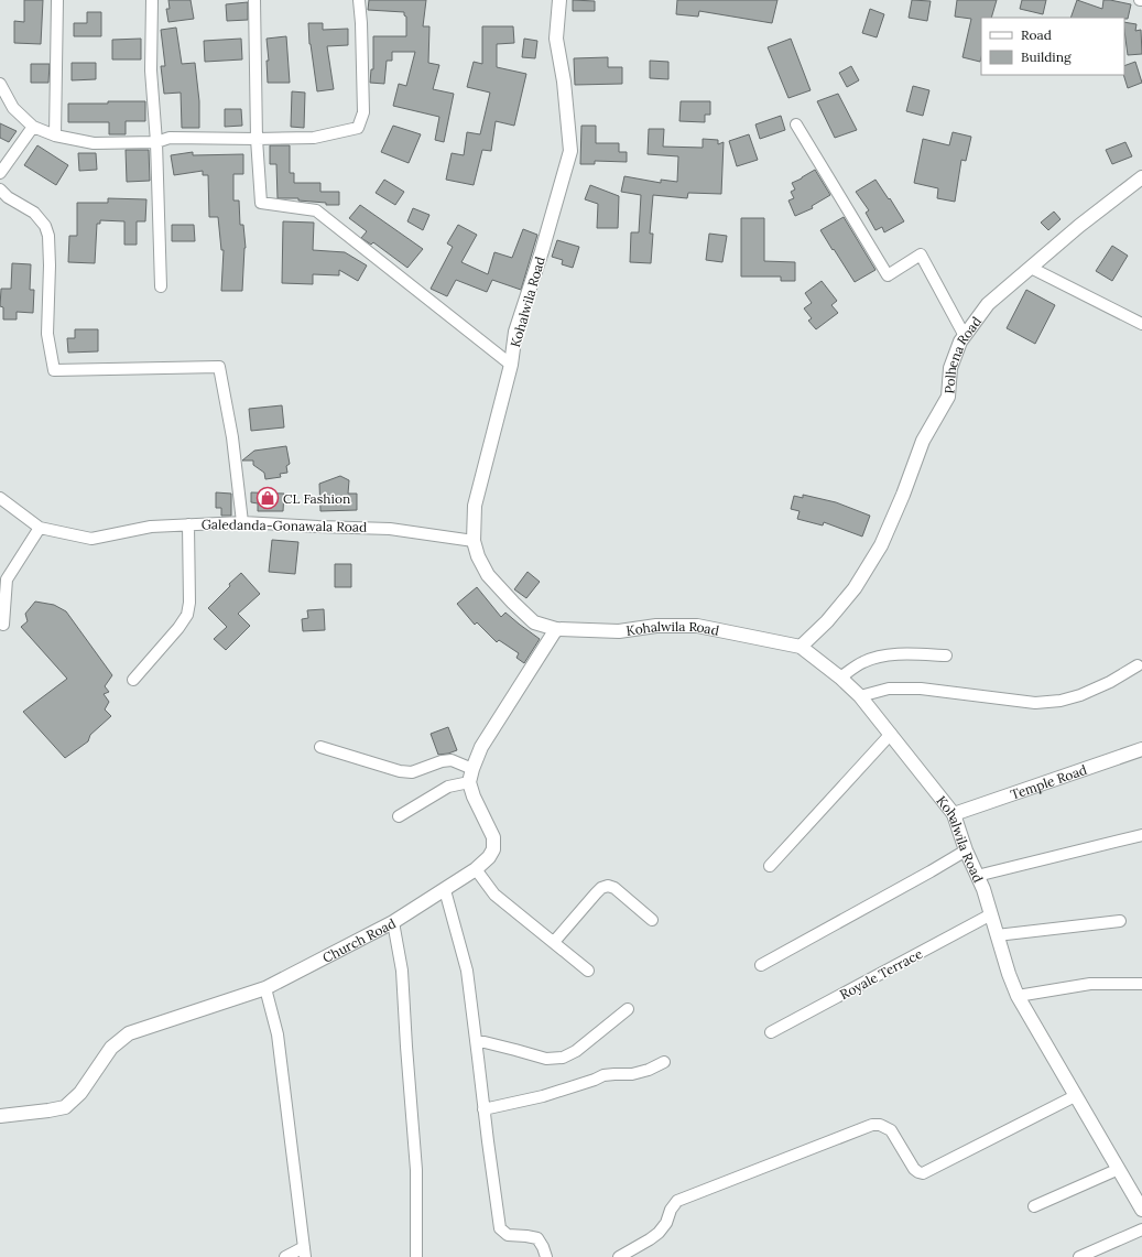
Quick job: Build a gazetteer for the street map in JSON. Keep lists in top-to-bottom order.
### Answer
{
  "streets": {
    "street": [
      "Kohalwila Road",
      "Polhena Road",
      "Galedanda-Gonawala Road",
      "Temple Road",
      "Church Road",
      "Royale Terrace"
    ]
  },
  "crossings": [
    ["Kohalwila Road", "Polhena Road"],
    ["Kohalwila Road", "Galedanda-Gonawala Road"],
    ["Kohalwila Road", "Temple Road"],
    ["Kohalwila Road", "Royale Terrace"]
  ],
  "places": {
    "shop": ["CL Fashion"]
  },
  "legend": ["Road", "Building"]
}
